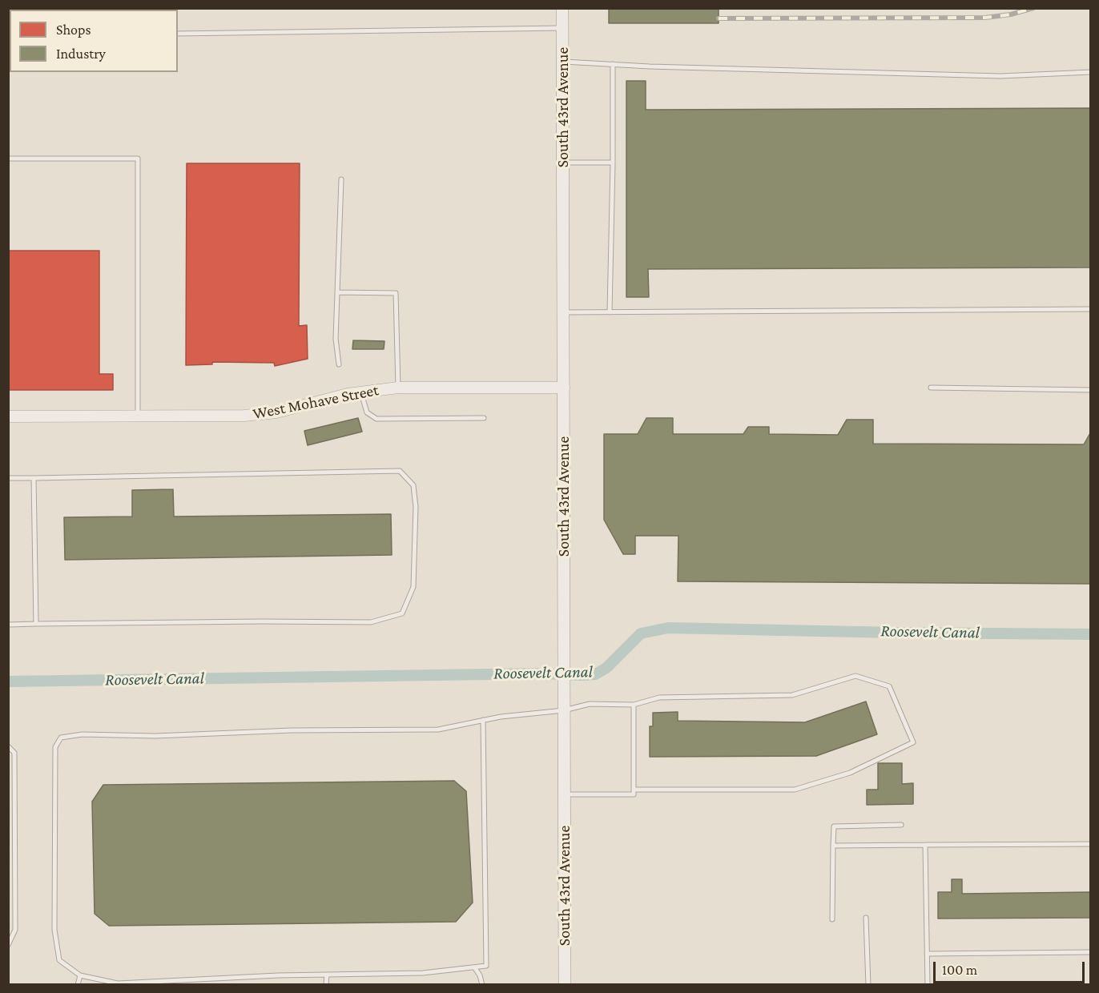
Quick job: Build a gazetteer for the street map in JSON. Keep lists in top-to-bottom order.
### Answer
{
  "streets": {
    "main road": ["South 43rd Avenue"],
    "street": ["West Mohave Street"]
  },
  "crossings": [
    ["South 43rd Avenue", "West Mohave Street"]
  ],
  "water": ["Roosevelt Canal"],
  "legend": ["Shops", "Industry"],
  "scale_bar": "100 m"
}
